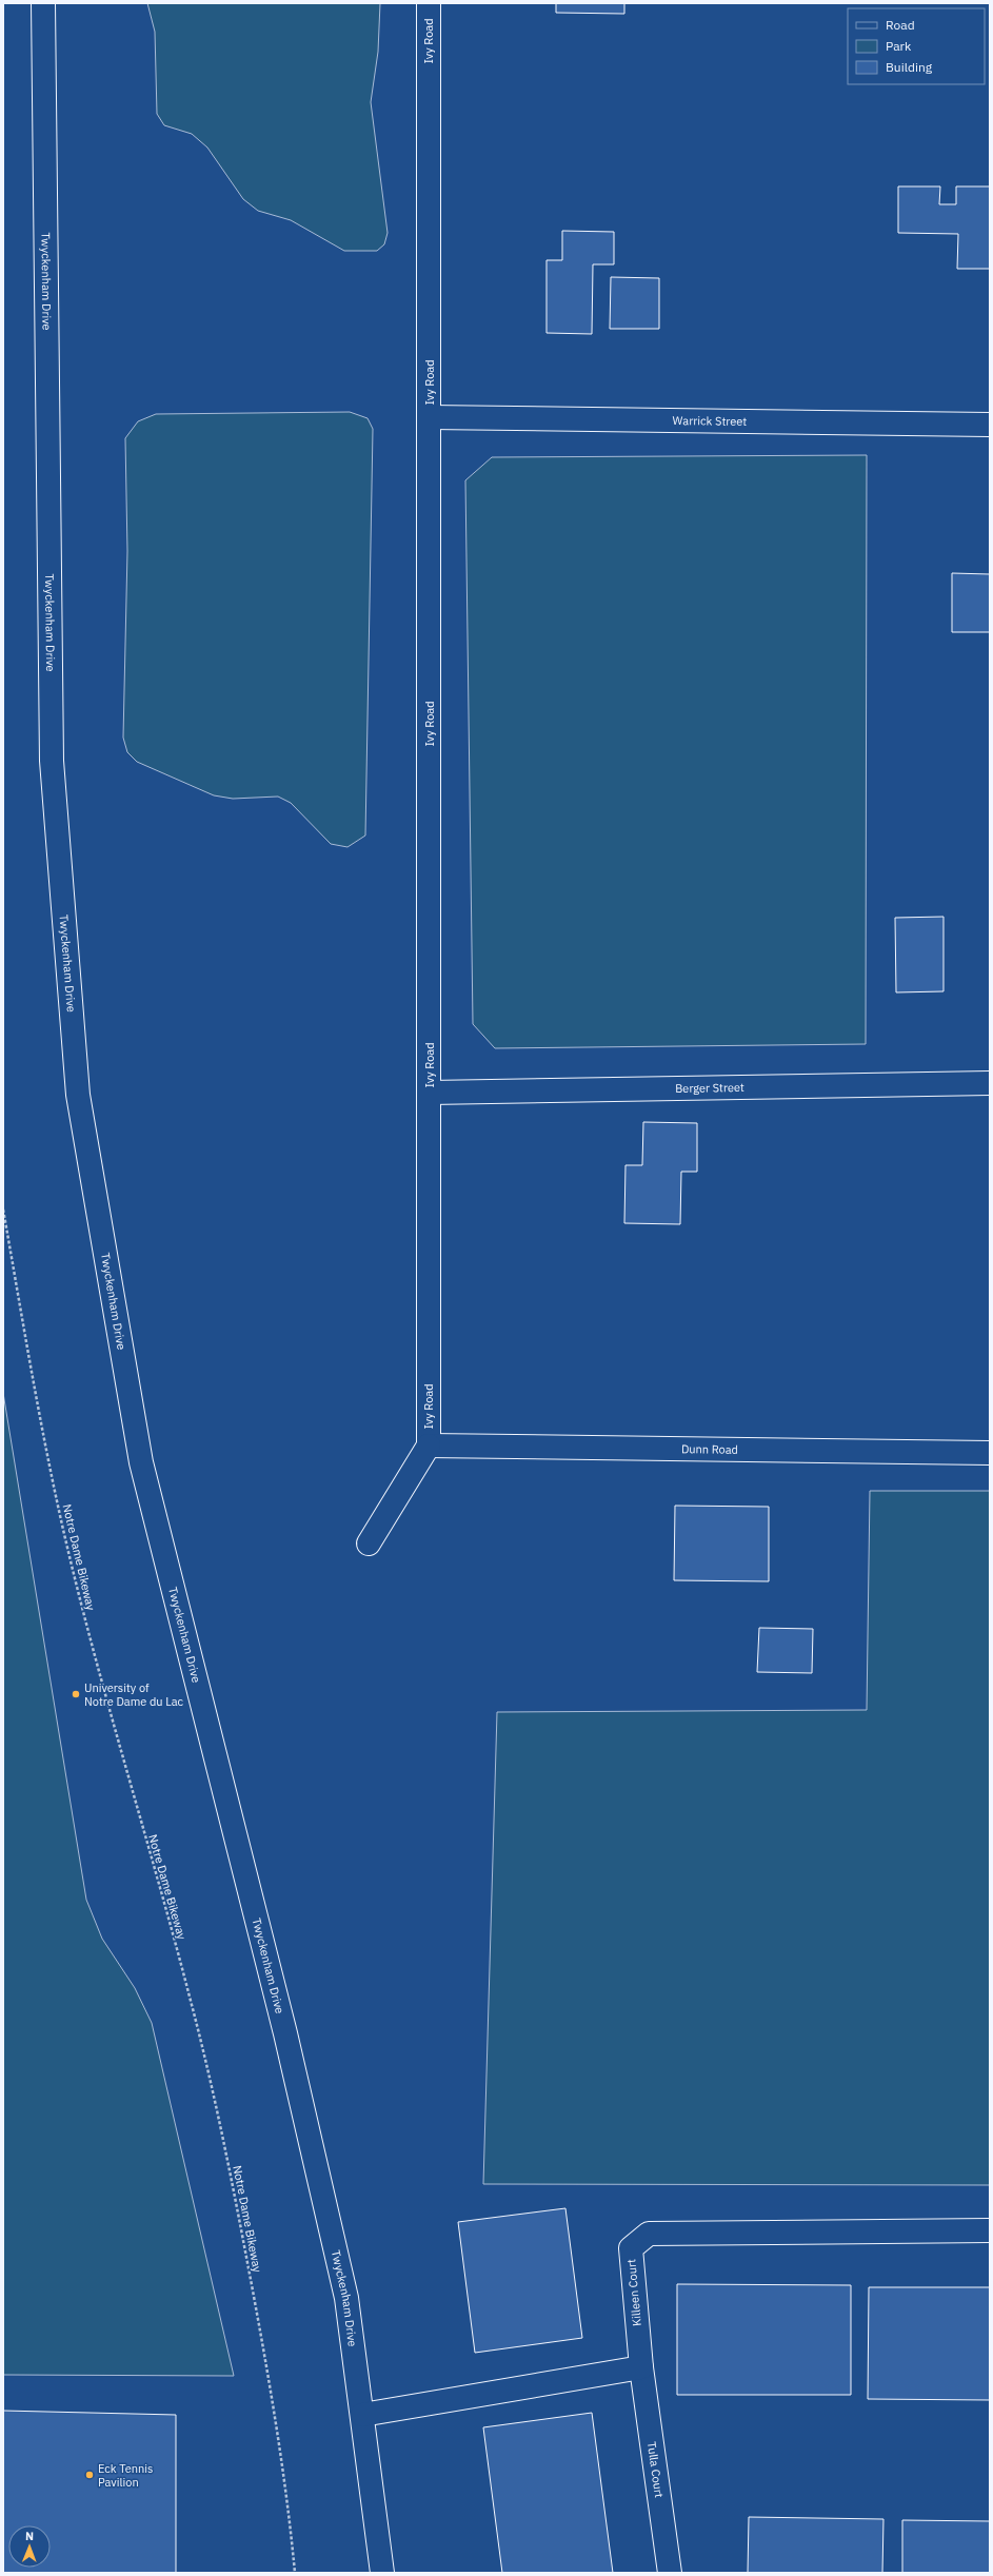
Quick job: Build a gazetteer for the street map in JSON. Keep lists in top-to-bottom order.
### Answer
{
  "streets": {
    "street": [
      "Ivy Road",
      "Twyckenham Drive",
      "Warrick Street",
      "Berger Street",
      "Dunn Road",
      "Killeen Court",
      "Tulla Court"
    ],
    "path": ["Notre Dame Bikeway"]
  },
  "crossings": [
    ["Ivy Road", "Warrick Street"],
    ["Ivy Road", "Berger Street"],
    ["Ivy Road", "Dunn Road"],
    ["Killeen Court", "Tulla Court"]
  ],
  "places": ["University of Notre Dame du Lac", "Eck Tennis Pavilion"],
  "legend": ["Road", "Park", "Building"],
  "north": "top"
}
